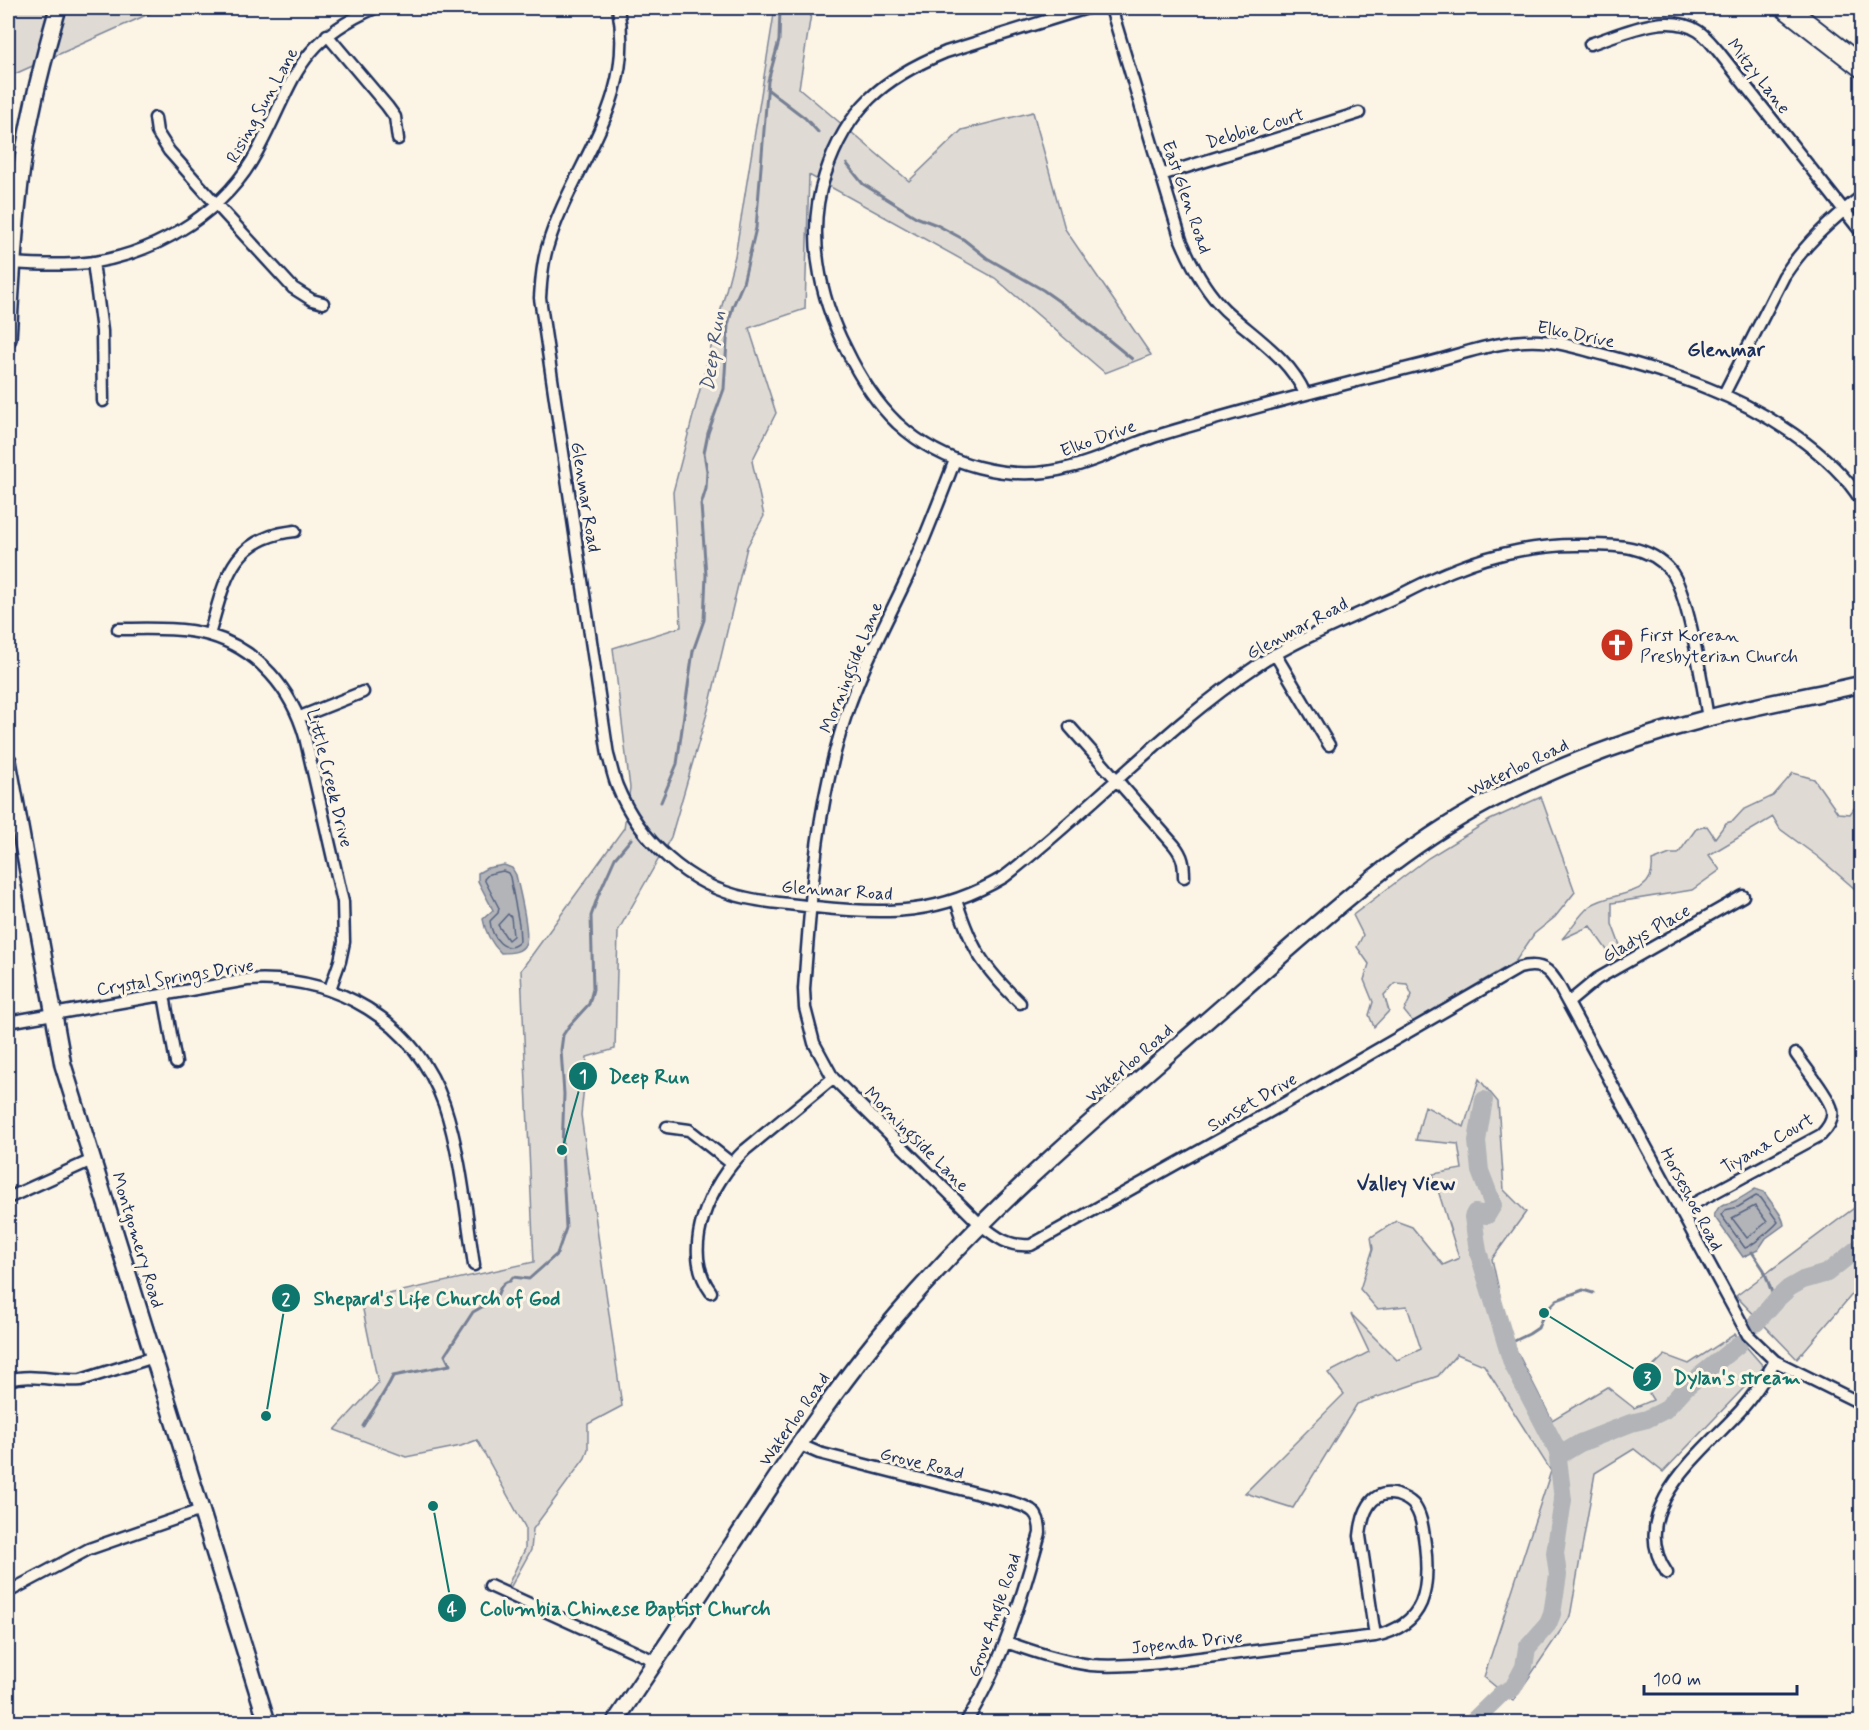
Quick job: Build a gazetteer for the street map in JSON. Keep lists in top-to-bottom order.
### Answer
{
  "streets": {
    "main road": ["Waterloo Road", "Montgomery Road"],
    "street": [
      "Mitzy Lane",
      "Rising Sun Lane",
      "Debbie Court",
      "East Glen Road",
      "Elko Drive",
      "Glenmar Road",
      "Morningside Lane",
      "Little Creek Drive",
      "Gladys Place",
      "Crystal Springs Drive",
      "Sunset Drive",
      "Tiyana Court",
      "Horseshoe Road",
      "Grove Road",
      "Grove Angle Road",
      "Jopenda Drive"
    ]
  },
  "crossings": [
    ["Debbie Court", "East Glen Road"],
    ["East Glen Road", "Elko Drive"],
    ["Elko Drive", "Morningside Lane"],
    ["Glenmar Road", "Morningside Lane"],
    ["Glenmar Road", "Waterloo Road"],
    ["Morningside Lane", "Waterloo Road"],
    ["Morningside Lane", "Sunset Drive"],
    ["Waterloo Road", "Sunset Drive"],
    ["Waterloo Road", "Grove Road"],
    ["Little Creek Drive", "Crystal Springs Drive"],
    ["Gladys Place", "Horseshoe Road"],
    ["Crystal Springs Drive", "Montgomery Road"],
    ["Sunset Drive", "Horseshoe Road"],
    ["Tiyana Court", "Horseshoe Road"],
    ["Grove Road", "Grove Angle Road"],
    ["Grove Angle Road", "Jopenda Drive"]
  ],
  "districts": ["Glenmar", "Valley View"],
  "water": ["Deep Run"],
  "places": {
    "church": ["First Korean Presbyterian Church"],
    "other": [
      "Deep Run",
      "Dylan's stream",
      "Shepard's Life Church of God",
      "Columbia Chinese Baptist Church"
    ]
  },
  "scale_bar": "100 m"
}
